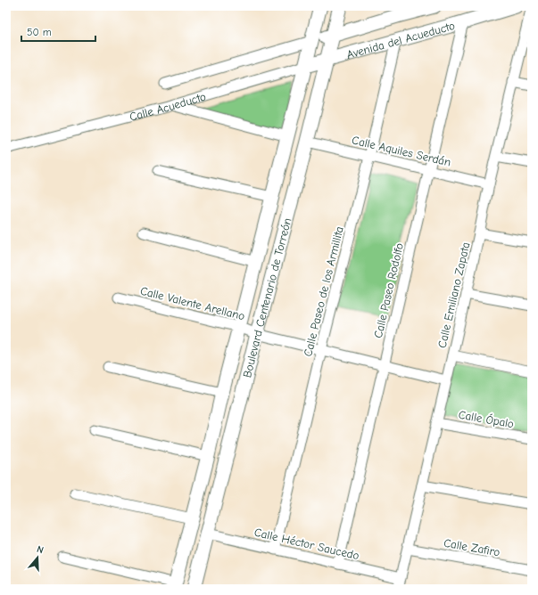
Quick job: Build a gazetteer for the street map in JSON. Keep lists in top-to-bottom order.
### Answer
{
  "streets": {
    "street": [
      "Avenida del Acueducto",
      "Calle Acueducto",
      "Calle Aquiles Serdán",
      "Calle Paseo Rodolfo",
      "Calle Paseo de los Armillita",
      "Calle Emiliano Zapata",
      "Boulevard Centenario de Torreón",
      "Calle Valente Arellano",
      "Calle Ópalo",
      "Calle Héctor Saucedo",
      "Calle Zafiro"
    ]
  },
  "crossings": [
    ["Avenida del Acueducto", "Calle Acueducto"],
    ["Avenida del Acueducto", "Calle Paseo Rodolfo"],
    ["Avenida del Acueducto", "Calle Paseo de los Armillita"],
    ["Avenida del Acueducto", "Boulevard Centenario de Torreón"],
    ["Calle Acueducto", "Boulevard Centenario de Torreón"],
    ["Calle Aquiles Serdán", "Calle Paseo Rodolfo"],
    ["Calle Aquiles Serdán", "Calle Paseo de los Armillita"],
    ["Calle Aquiles Serdán", "Calle Emiliano Zapata"],
    ["Calle Aquiles Serdán", "Boulevard Centenario de Torreón"],
    ["Calle Paseo Rodolfo", "Calle Valente Arellano"],
    ["Calle Paseo Rodolfo", "Calle Héctor Saucedo"],
    ["Calle Paseo de los Armillita", "Calle Valente Arellano"],
    ["Calle Paseo de los Armillita", "Calle Héctor Saucedo"],
    ["Calle Emiliano Zapata", "Calle Valente Arellano"],
    ["Calle Emiliano Zapata", "Calle Ópalo"],
    ["Calle Emiliano Zapata", "Calle Héctor Saucedo"],
    ["Calle Emiliano Zapata", "Calle Zafiro"],
    ["Boulevard Centenario de Torreón", "Calle Valente Arellano"],
    ["Boulevard Centenario de Torreón", "Calle Héctor Saucedo"]
  ],
  "scale_bar": "50 m",
  "north": "top"
}
